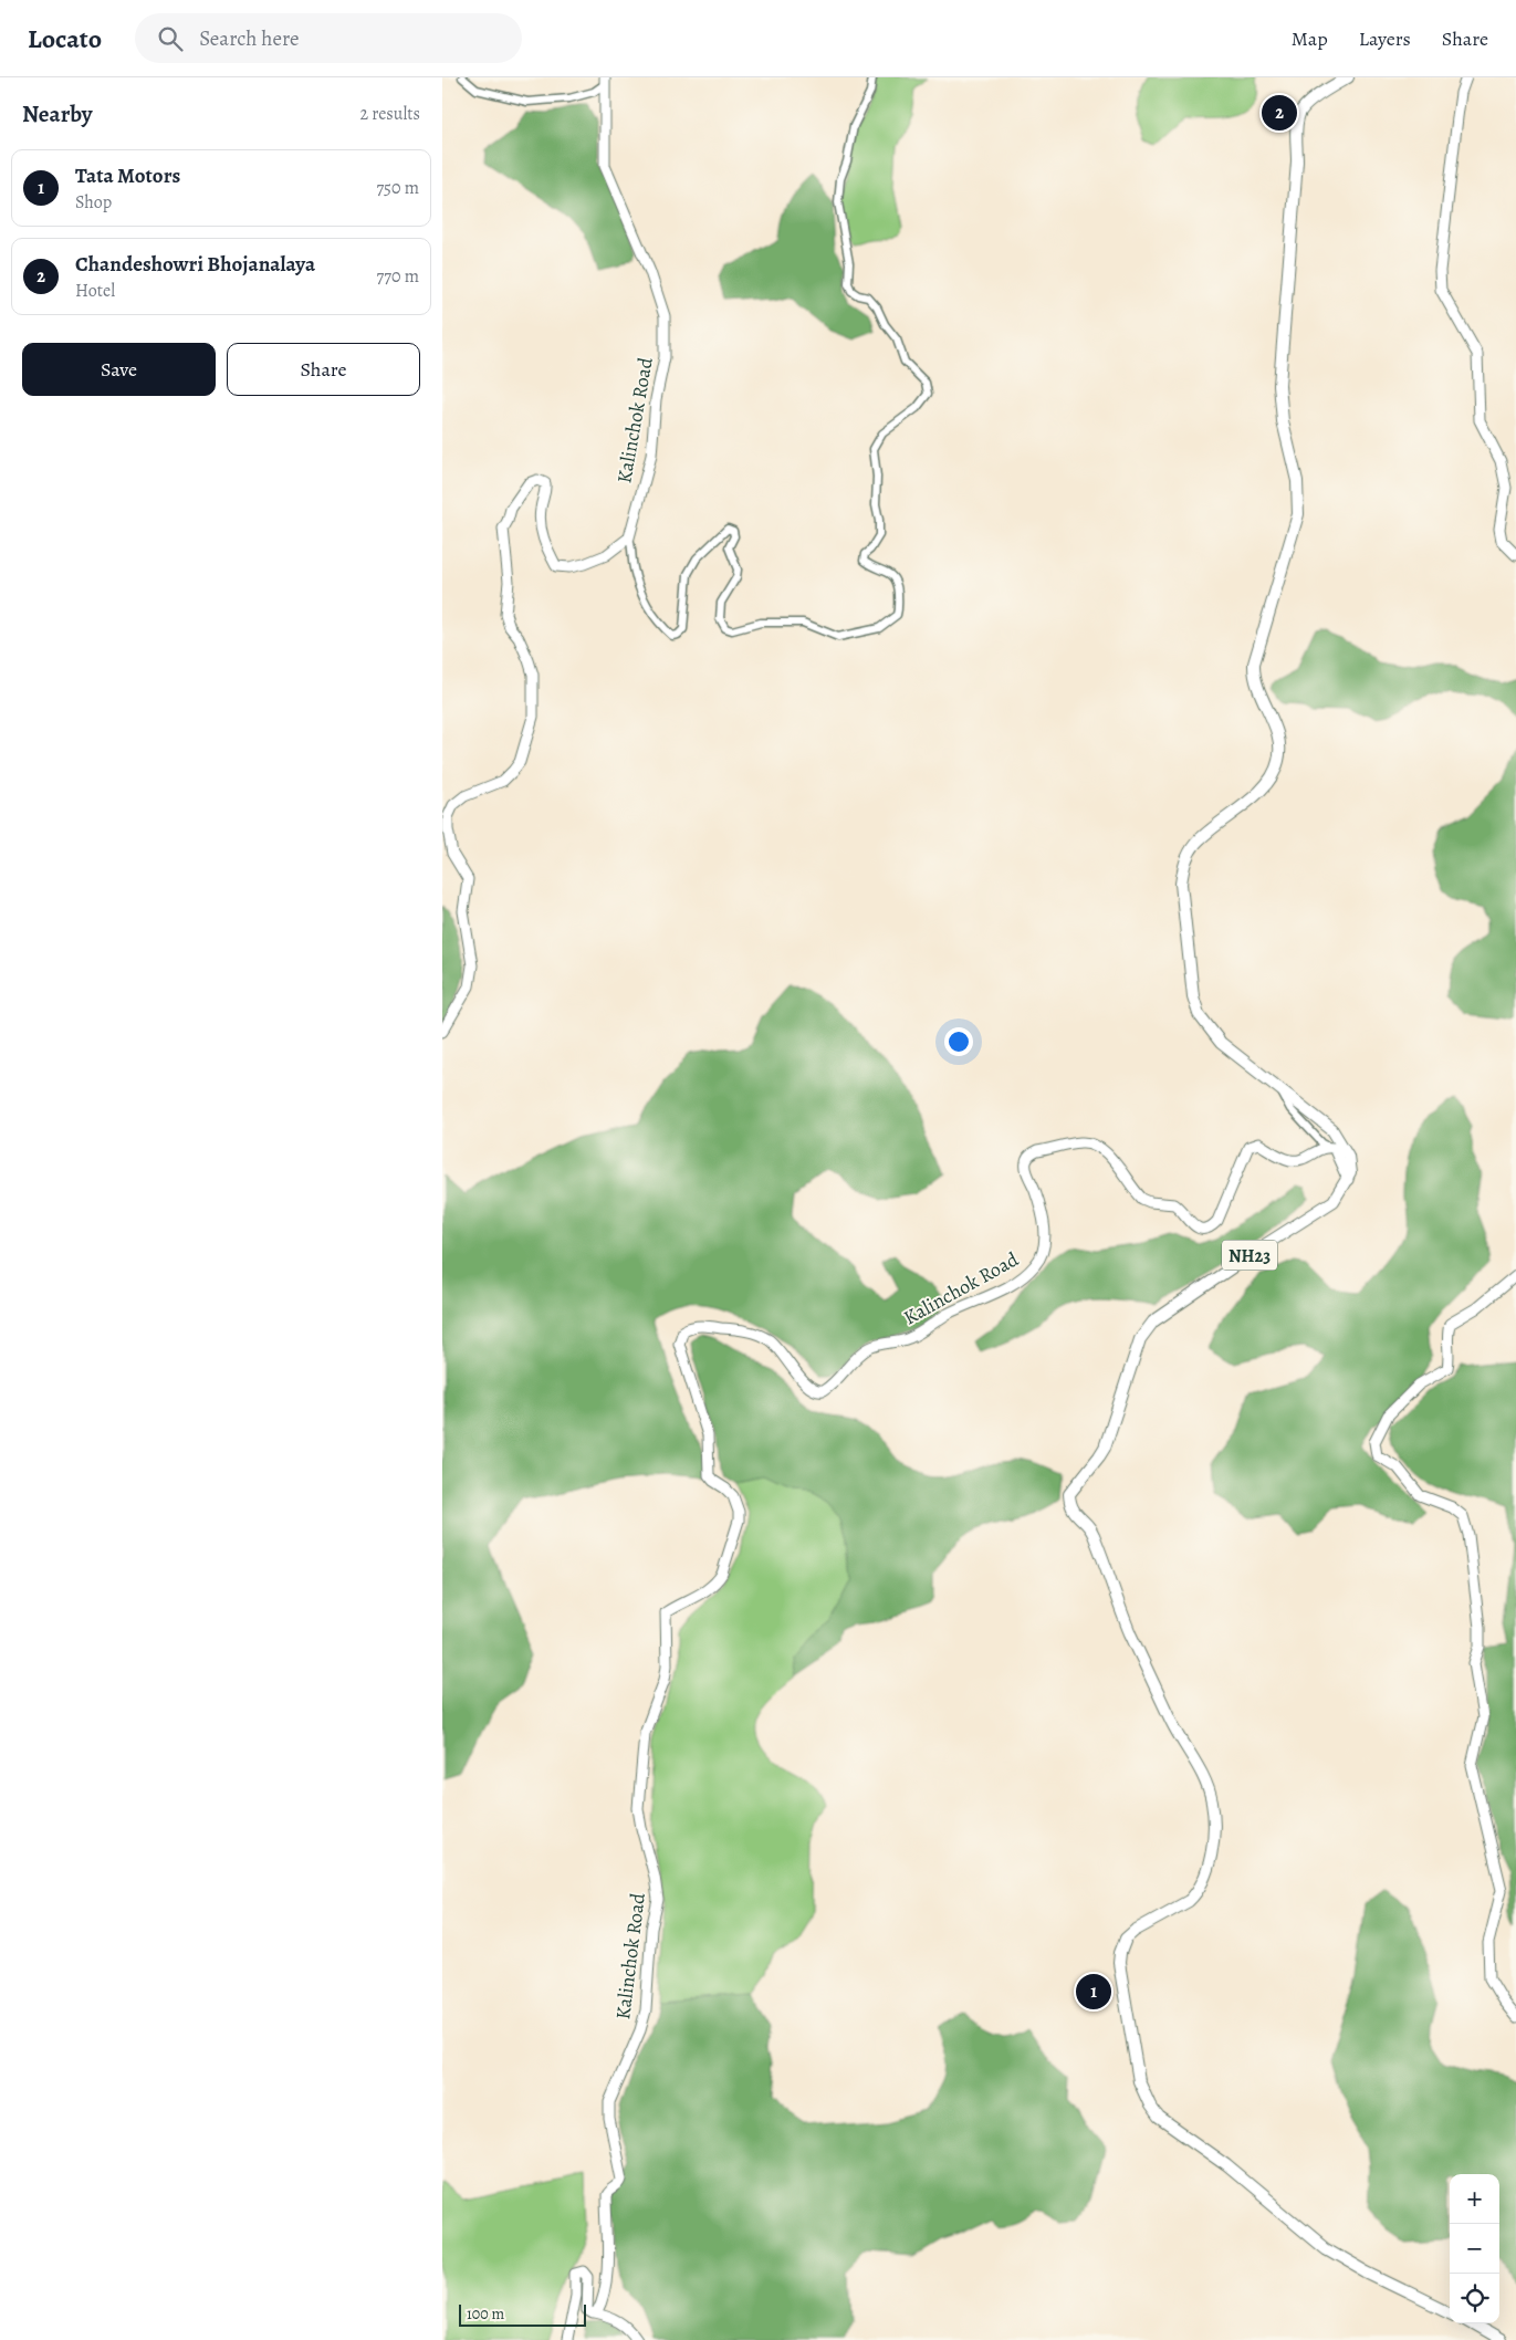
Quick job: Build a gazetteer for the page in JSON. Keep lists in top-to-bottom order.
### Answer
{
  "streets": {
    "main road": ["NH23"],
    "street": ["Kalinchok Road"]
  },
  "scale_bar": "100 m",
  "page": {
    "header": "Locato",
    "search": "Search here",
    "nav": ["Map", "Layers", "Share"],
    "heading": ["Nearby", "2 results"],
    "pins": ["2", "1"],
    "list": [
      {
        "mark": "1",
        "name": "Tata Motors",
        "note": "Shop",
        "value": "750 m"
      },
      {
        "mark": "2",
        "name": "Chandeshowri Bhojanalaya",
        "note": "Hotel",
        "value": "770 m"
      }
    ],
    "buttons": ["Save", "Share"],
    "map_buttons": ["+", "−"],
    "scale": "100 m"
  }
}
